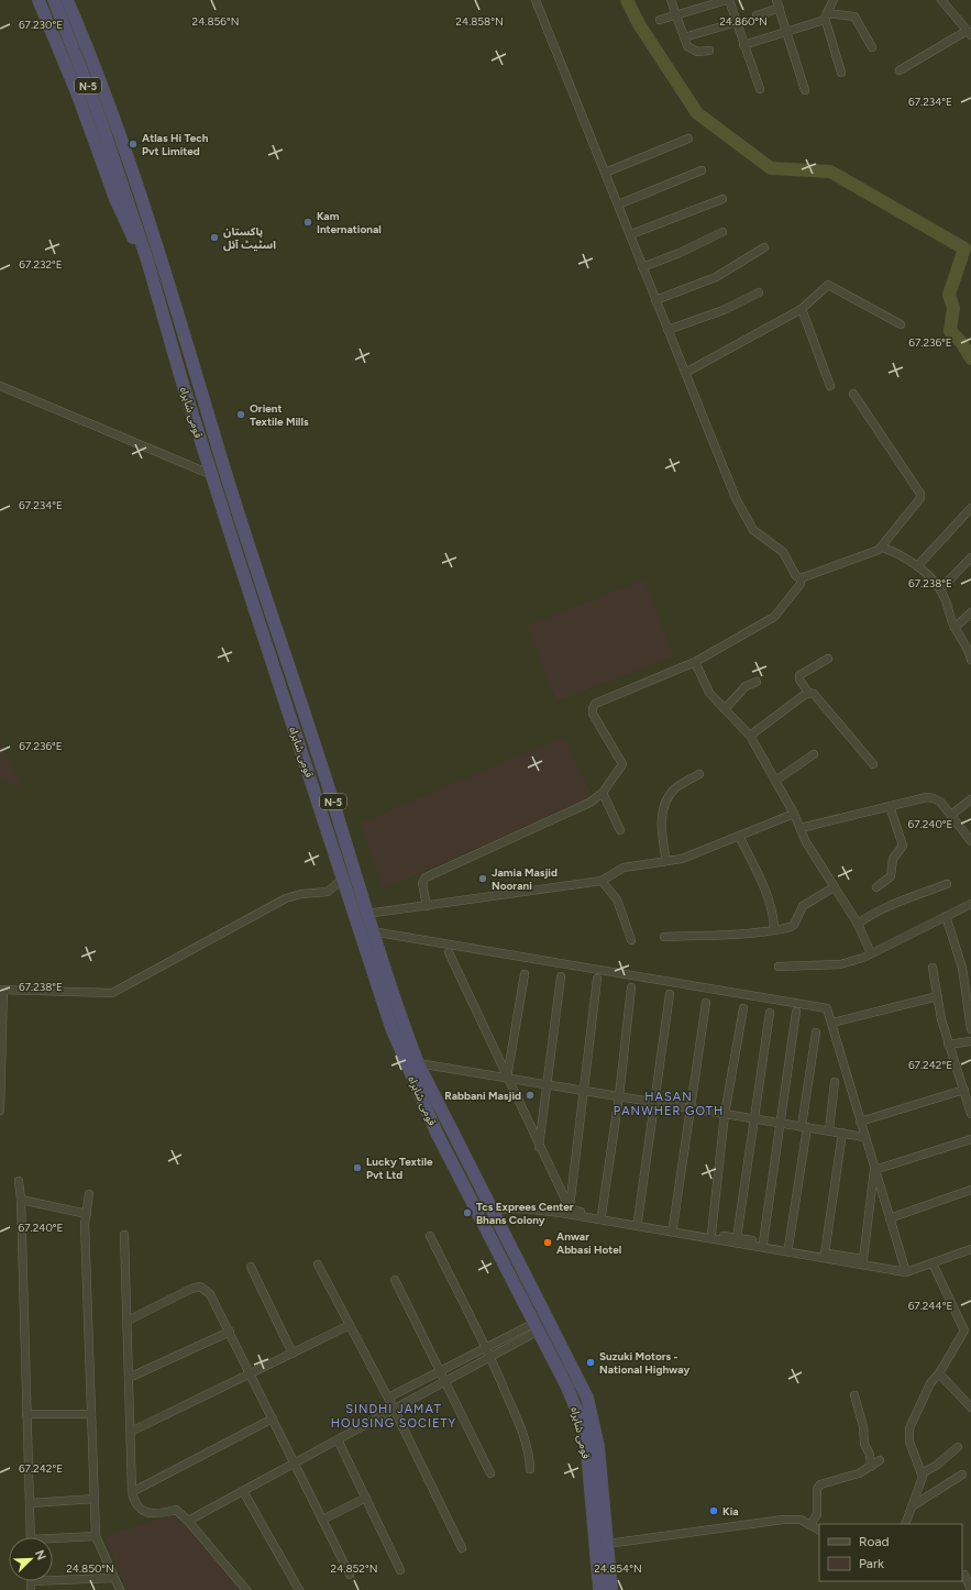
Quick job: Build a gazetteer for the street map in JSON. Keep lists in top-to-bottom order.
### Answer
{
  "streets": {
    "highway": ["N-5", "قومی شاہراہ"]
  },
  "districts": ["HASAN PANWHER GOTH", "SINDHI JAMAT HOUSING SOCIETY"],
  "places": [
    "Atlas Hi Tech Pvt Limited",
    "Kam International",
    "پاکستان اسٹیٹ آئل",
    "Orient Textile Mills",
    "Jamia Masjid Noorani",
    "Rabbani Masjid",
    "Lucky Textile Pvt Ltd",
    "Tcs Exprees Center Bhans Colony",
    "Anwar Abbasi Hotel",
    "Suzuki Motors - National Highway",
    "Kia"
  ],
  "legend": ["Road", "Park"],
  "north": "top right",
  "coordinates": [
    "24.856°N",
    "24.858°N",
    "24.860°N",
    "67.230°E",
    "67.234°E",
    "67.232°E",
    "67.236°E",
    "67.238°E",
    "67.240°E",
    "67.242°E",
    "67.244°E",
    "24.850°N",
    "24.852°N",
    "24.854°N"
  ]
}
